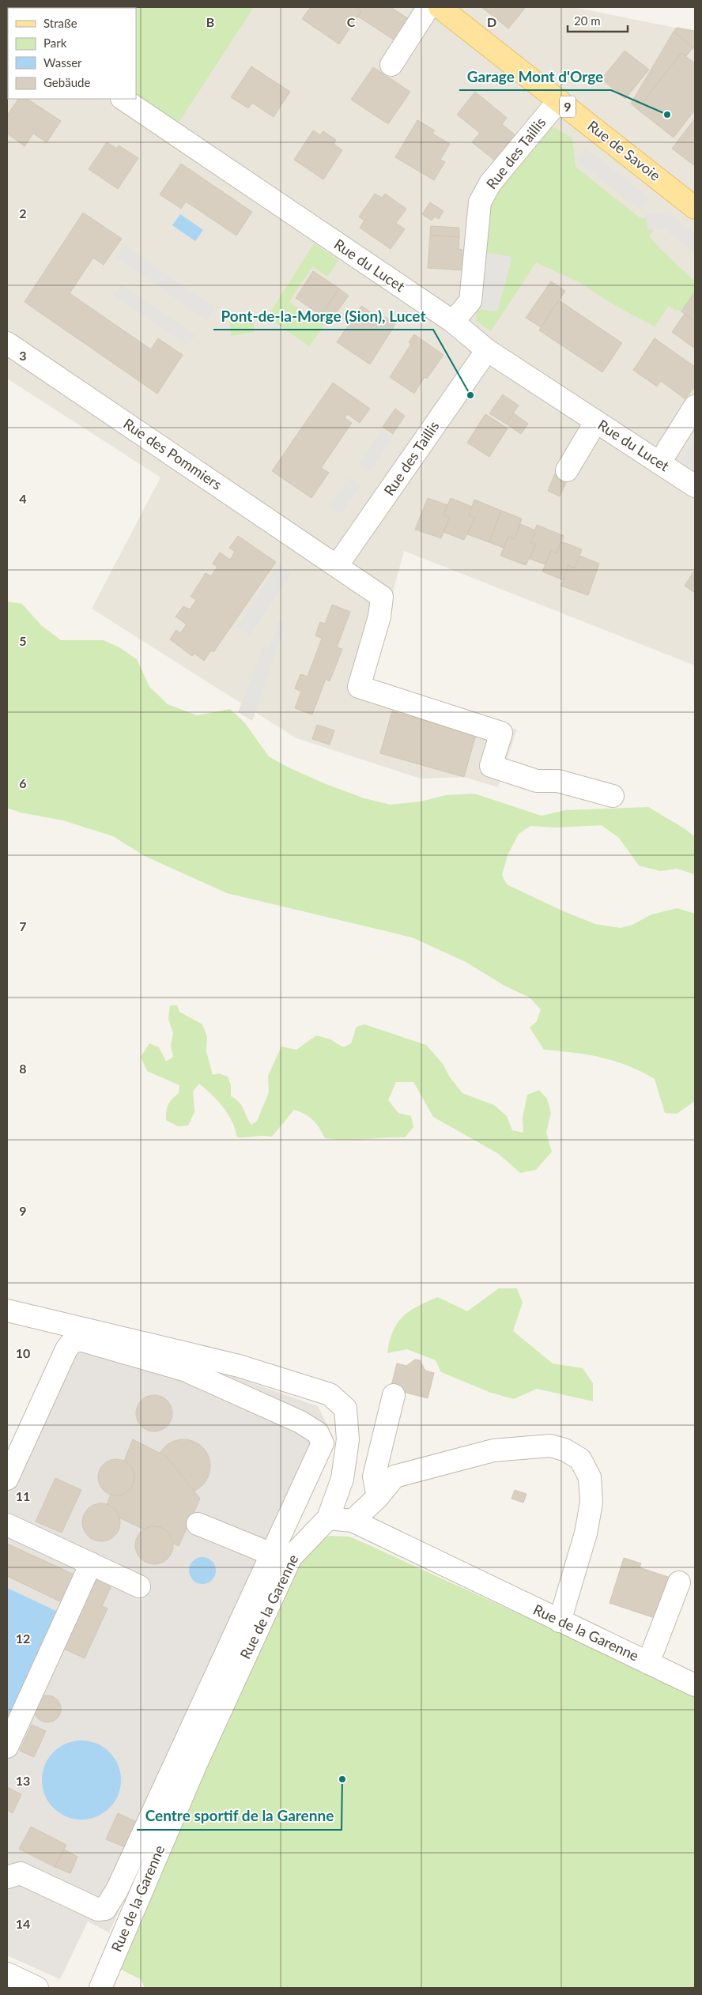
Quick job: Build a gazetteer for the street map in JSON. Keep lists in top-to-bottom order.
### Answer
{
  "streets": {
    "main road": ["9", "Rue de Savoie"],
    "street": [
      "Rue des Taillis",
      "Rue du Lucet",
      "Rue des Pommiers",
      "Rue de la Garenne"
    ]
  },
  "crossings": [
    ["Rue de Savoie", "Rue des Taillis"],
    ["Rue des Taillis", "Rue du Lucet"],
    ["Rue des Taillis", "Rue des Pommiers"]
  ],
  "places": ["Garage Mont d'Orge", "Pont-de-la-Morge (Sion), Lucet", "Centre sportif de la Garenne"],
  "legend": [
    "Straße",
    "Park",
    "Wasser",
    "Gebäude"
  ],
  "scale_bar": "20 m",
  "grid": {
    "columns": ["B", "C", "D"],
    "rows": [
      "2",
      "3",
      "4",
      "5",
      "6",
      "7",
      "8",
      "9",
      "10",
      "11",
      "12",
      "13",
      "14"
    ]
  }
}
